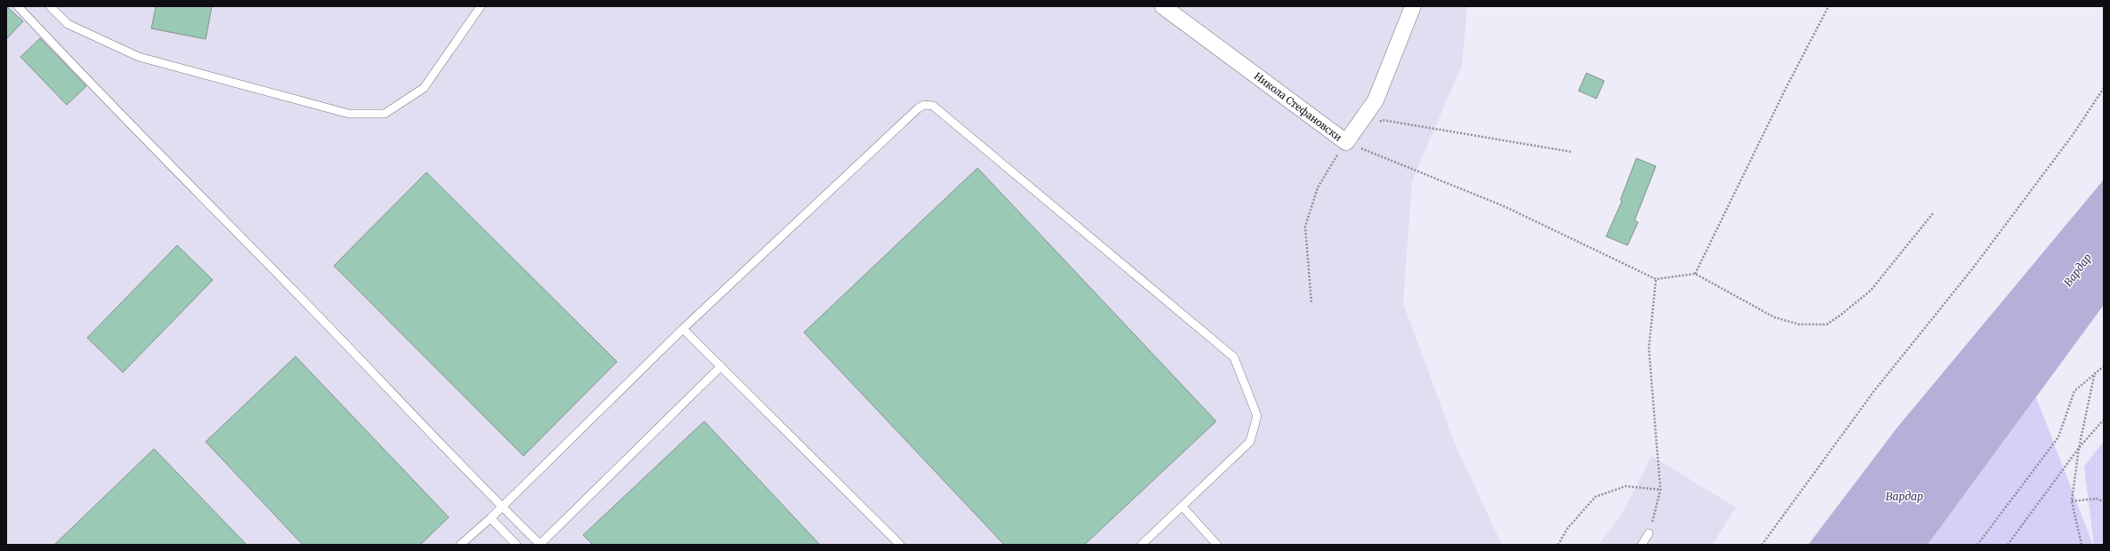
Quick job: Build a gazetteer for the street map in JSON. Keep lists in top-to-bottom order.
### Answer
{
  "streets": {
    "street": ["Никола Стефановски"]
  },
  "water": ["Вардар"]
}
